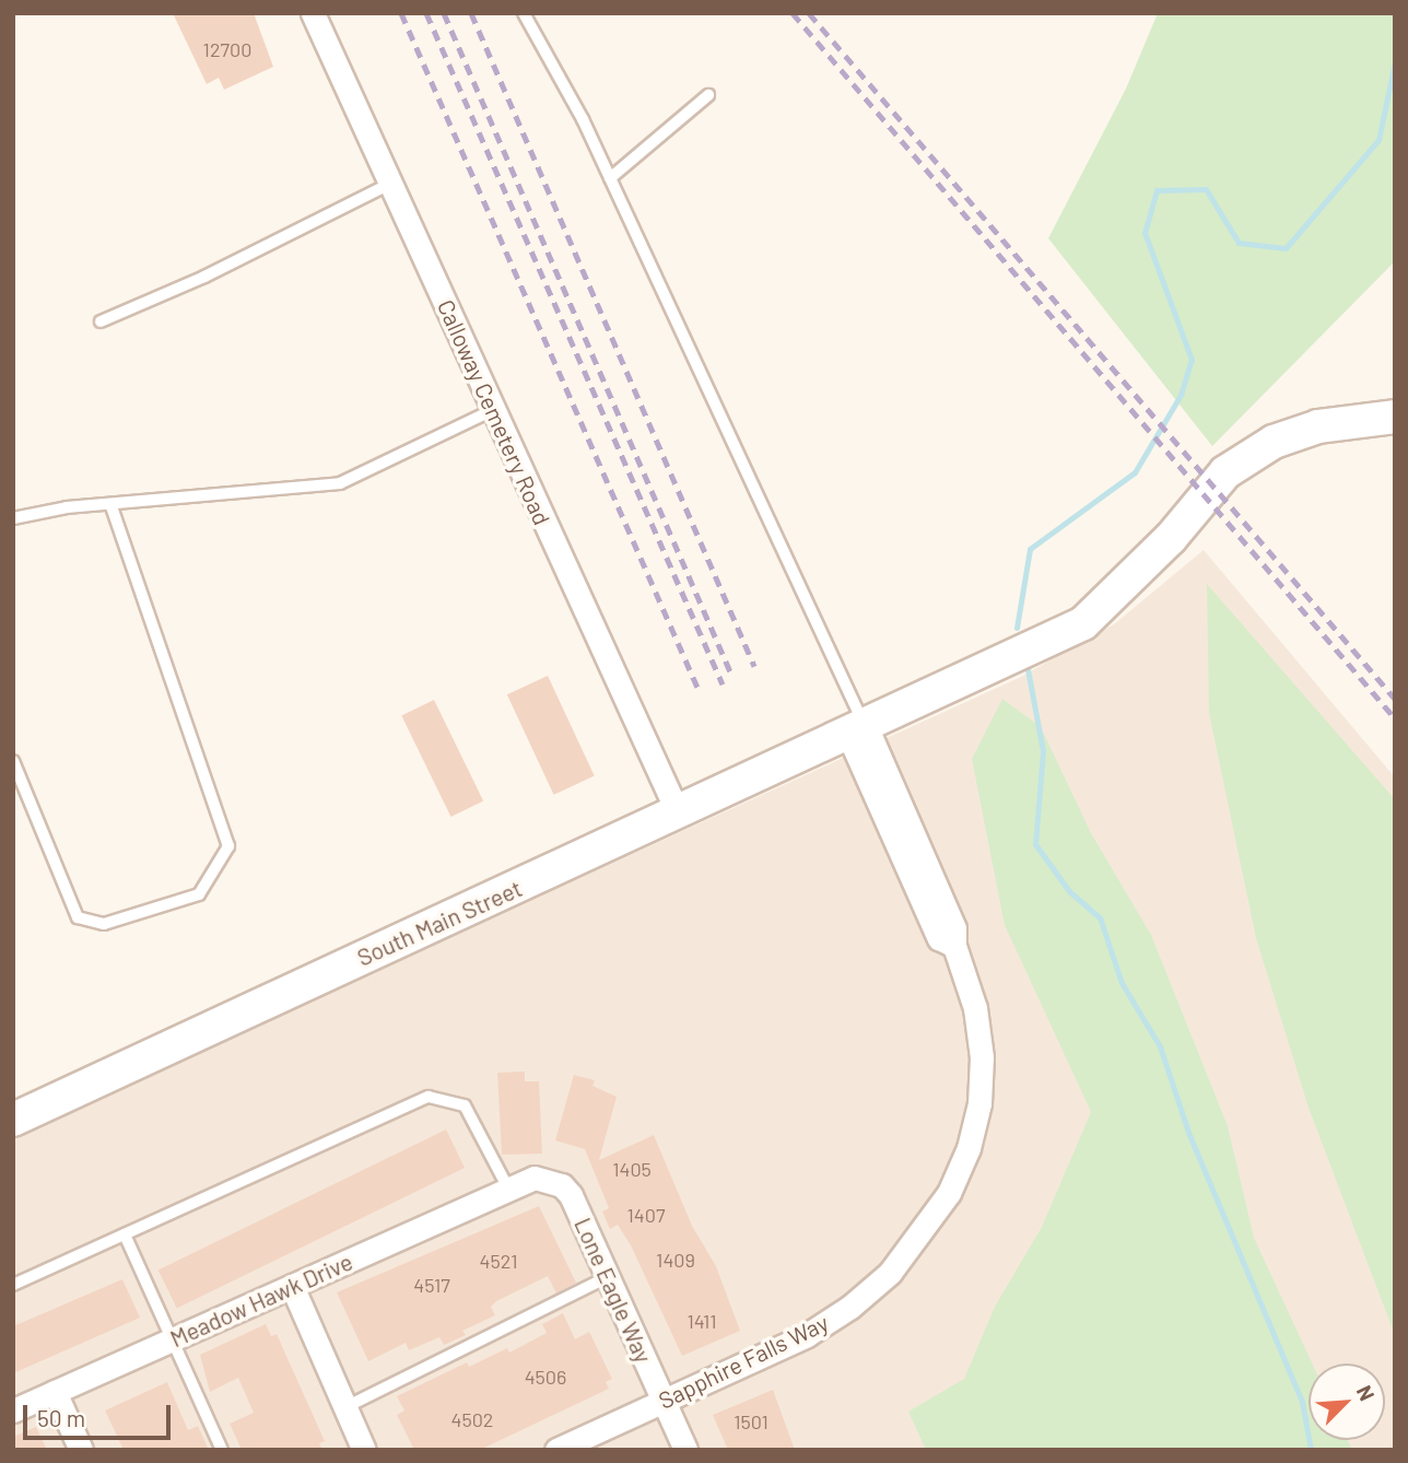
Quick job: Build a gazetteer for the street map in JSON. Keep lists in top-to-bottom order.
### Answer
{
  "streets": {
    "street": [
      "Calloway Cemetery Road",
      "South Main Street",
      "Lone Eagle Way",
      "Meadow Hawk Drive",
      "Sapphire Falls Way"
    ]
  },
  "crossings": [
    ["Calloway Cemetery Road", "South Main Street"],
    ["South Main Street", "Sapphire Falls Way"],
    ["Lone Eagle Way", "Meadow Hawk Drive"],
    ["Lone Eagle Way", "Sapphire Falls Way"]
  ],
  "house_numbers": [
    "12700",
    "1405",
    "1407",
    "1409",
    "4521",
    "4517",
    "1411",
    "4506",
    "4502",
    "1501"
  ],
  "scale_bar": "50 m",
  "north": "top right"
}
